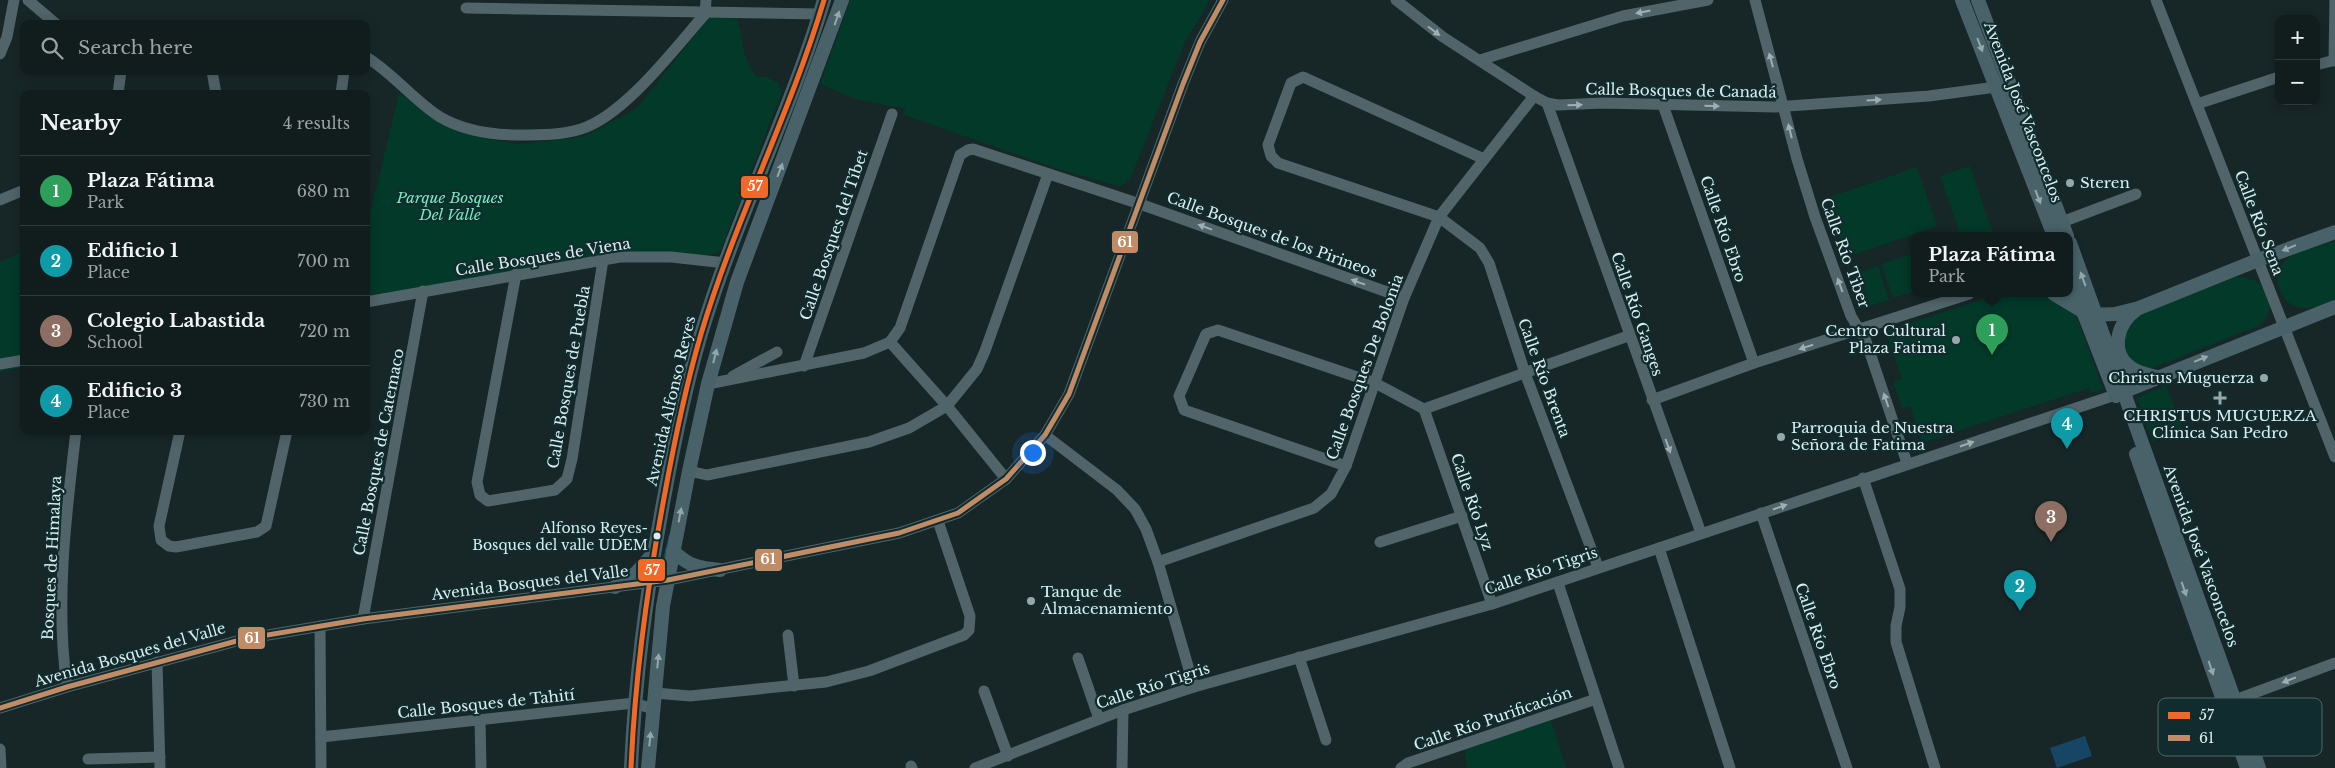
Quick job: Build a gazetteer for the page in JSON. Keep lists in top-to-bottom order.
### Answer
{
  "streets": {
    "main road": ["Avenida José Vasconcelos", "Avenida Alfonso Reyes"],
    "street": [
      "Calle Bosques de Canadá",
      "Calle Río Sena",
      "Calle Río Ebro",
      "Calle Bosques del Tíbet",
      "Calle Bosques de los Pirineos",
      "Calle Río Tiber",
      "Calle Bosques de Viena",
      "Calle Río Ganges",
      "Calle Bosques De Bolonia",
      "Calle Bosques de Puebla",
      "Calle Río Brenta",
      "Calle Bosques de Catemaco",
      "Calle Río Lyz",
      "Bosques de Himalaya",
      "Calle Río Tigris",
      "Avenida Bosques del Valle",
      "Calle Bosques de Tahití",
      "Calle Río Purificación"
    ]
  },
  "crossings": [
    ["Calle Bosques de Canadá", "Avenida José Vasconcelos"],
    ["Calle Bosques de Canadá", "Calle Río Ebro"],
    ["Calle Bosques de Canadá", "Calle Río Tiber"],
    ["Calle Bosques de Canadá", "Calle Río Ganges"],
    ["Calle Bosques de Canadá", "Calle Bosques De Bolonia"],
    ["Avenida José Vasconcelos", "Calle Río Tigris"],
    ["Calle Río Ebro", "Calle Río Tigris"],
    ["Calle Bosques de los Pirineos", "Calle Bosques De Bolonia"],
    ["Calle Bosques de los Pirineos", "Avenida Bosques del Valle"],
    ["Calle Río Tiber", "Calle Río Tigris"],
    ["Calle Bosques de Viena", "Calle Bosques de Puebla"],
    ["Calle Bosques de Viena", "Avenida Alfonso Reyes"],
    ["Calle Bosques de Viena", "Calle Bosques de Catemaco"],
    ["Calle Río Ganges", "Calle Río Tigris"],
    ["Calle Bosques De Bolonia", "Calle Río Brenta"],
    ["Calle Río Brenta", "Calle Río Tigris"],
    ["Avenida Alfonso Reyes", "Avenida Bosques del Valle"],
    ["Avenida Alfonso Reyes", "Calle Bosques de Tahití"],
    ["Calle Bosques de Catemaco", "Avenida Bosques del Valle"],
    ["Calle Río Lyz", "Calle Río Tigris"],
    ["Bosques de Himalaya", "Avenida Bosques del Valle"]
  ],
  "one_way": ["Calle Bosques de Canadá", "Calle Bosques de los Pirineos", "Calle Río Tiber"],
  "parks": ["Parque Bosques Del Valle"],
  "places": {
    "other": [
      "Steren",
      "Centro Cultural Plaza Fatima",
      "Christus Muguerza",
      "Parroquia de Nuestra Señora de Fatima",
      "Alfonso Reyes- Bosques del valle UDEM",
      "Tanque de Almacenamiento"
    ],
    "health": ["CHRISTUS MUGUERZA Clínica San Pedro"]
  },
  "lines": ["transit line 57", "transit line 61"],
  "legend": ["57", "61"],
  "page": {
    "map_buttons": ["+", "−"],
    "search": "Search here",
    "heading": ["Nearby", "4 results"],
    "list": [
      {
        "mark": "1",
        "name": "Plaza Fátima",
        "note": "Park",
        "value": "680 m"
      },
      {
        "mark": "2",
        "name": "Edificio 1",
        "note": "Place",
        "value": "700 m"
      },
      {
        "mark": "3",
        "name": "Colegio Labastida",
        "note": "School",
        "value": "720 m"
      },
      {
        "mark": "4",
        "name": "Edificio 3",
        "note": "Place",
        "value": "730 m"
      }
    ],
    "popup": ["Plaza Fátima", "Park"],
    "pins": [
      "1",
      "4",
      "3",
      "2"
    ]
  }
}
